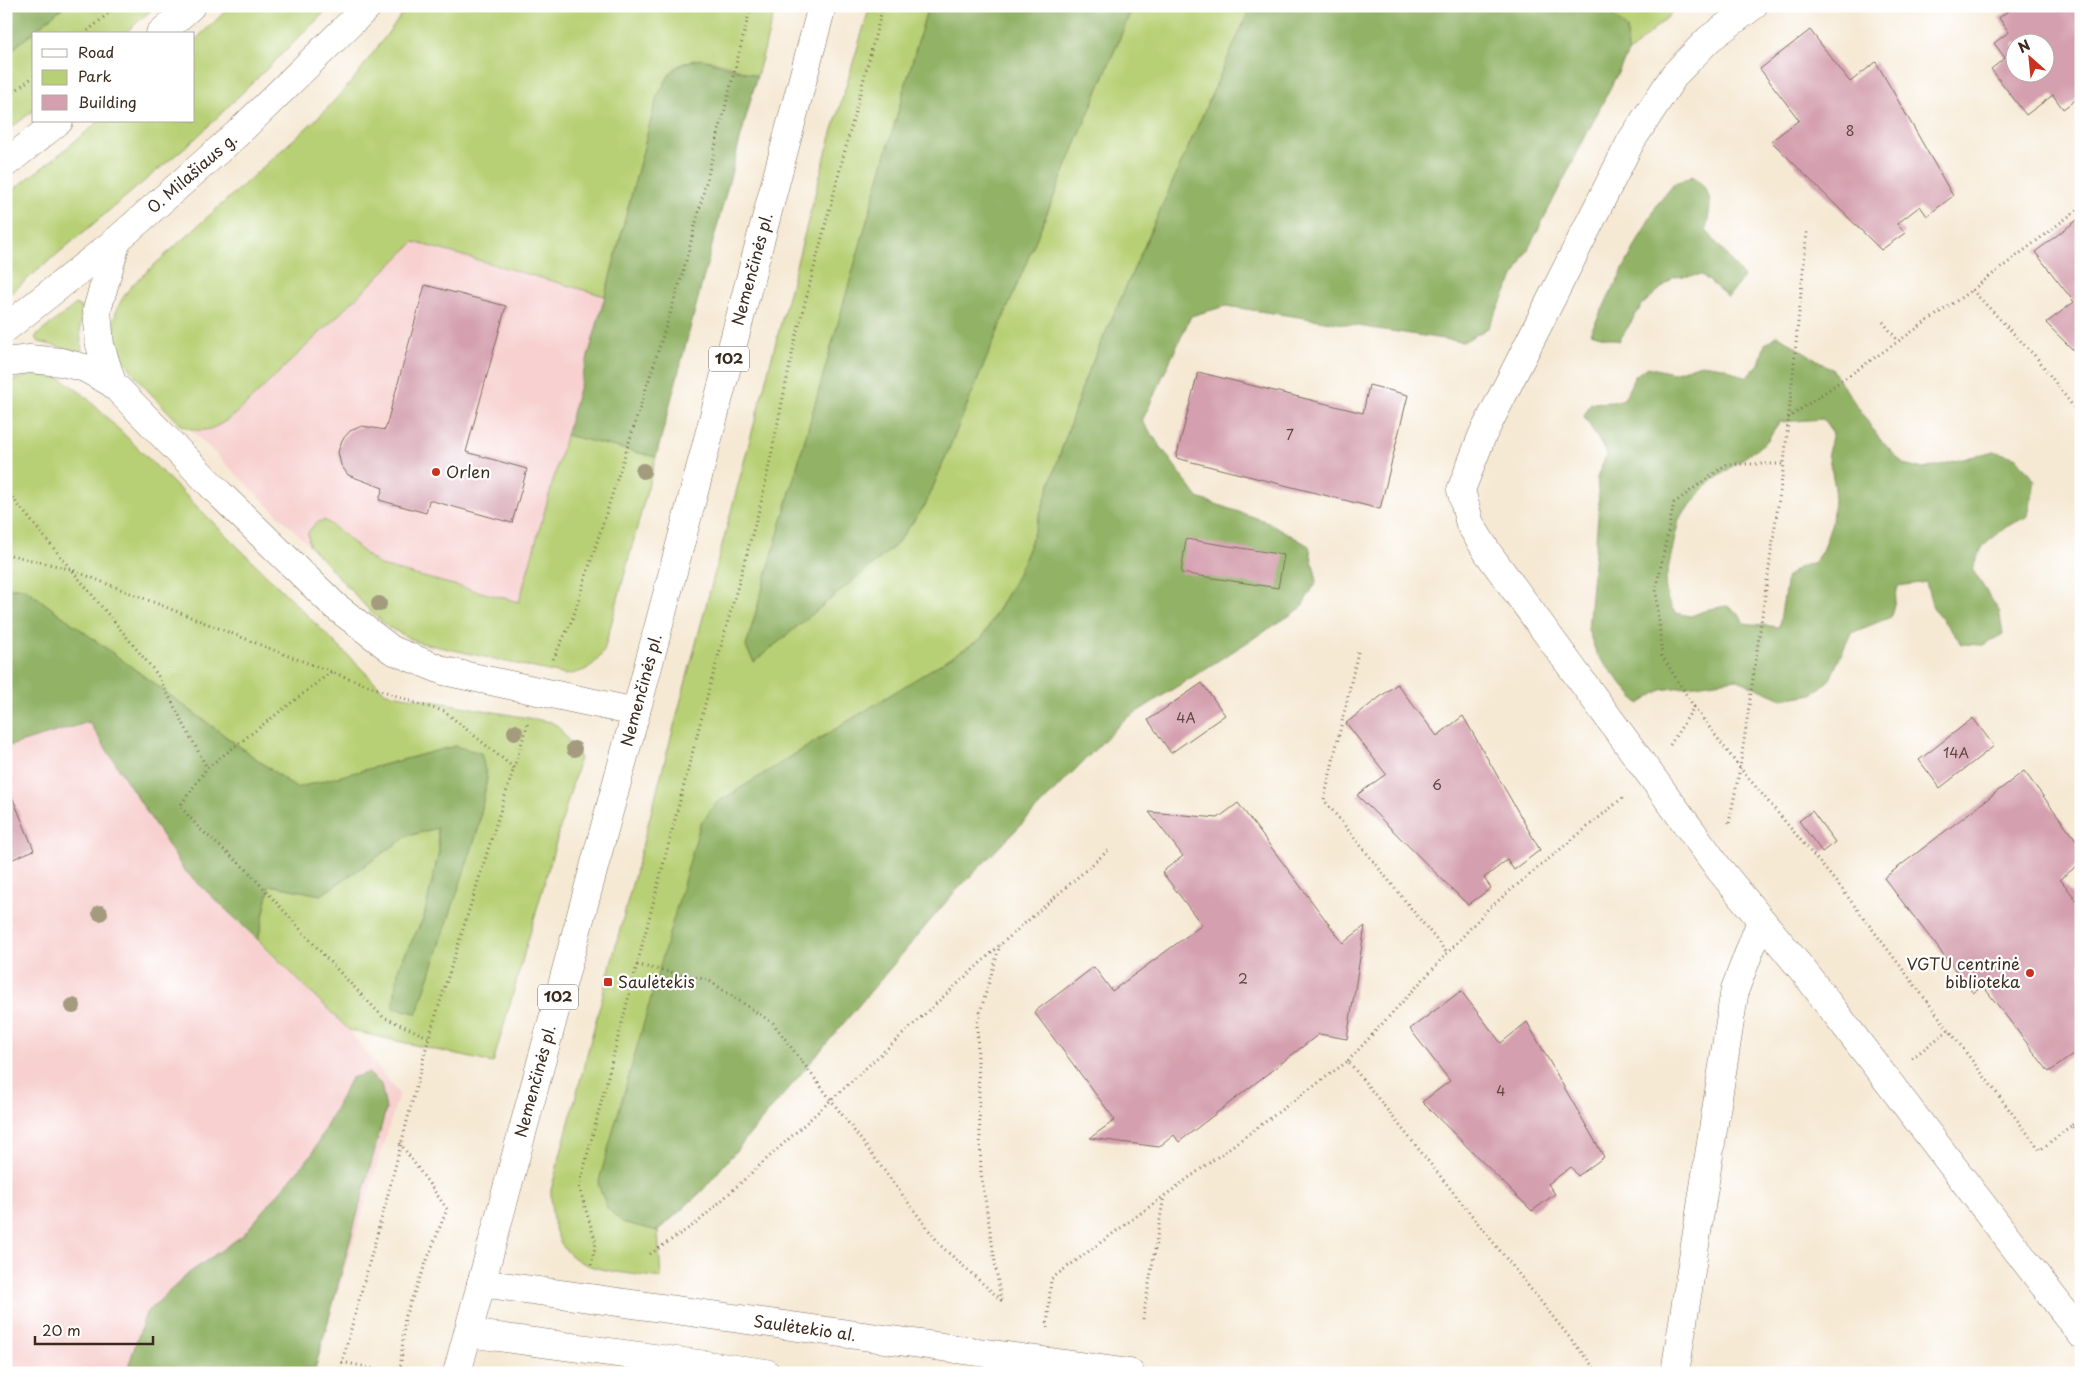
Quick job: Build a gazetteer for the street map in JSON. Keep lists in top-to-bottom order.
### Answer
{
  "streets": {
    "street": [
      "O. Milašiaus g.",
      "Nemenčinės pl.",
      "102",
      "Saulėtekio al."
    ]
  },
  "crossings": [
    ["Nemenčinės pl.", "Saulėtekio al."]
  ],
  "places": {
    "other": ["Orlen", "VGTU centrinė biblioteka"],
    "transit": ["Saulėtekis"]
  },
  "house_numbers": [
    "8",
    "7",
    "4A",
    "14A",
    "6",
    "2",
    "4"
  ],
  "legend": ["Road", "Park", "Building"],
  "scale_bar": "20 m",
  "north": "top left"
}
